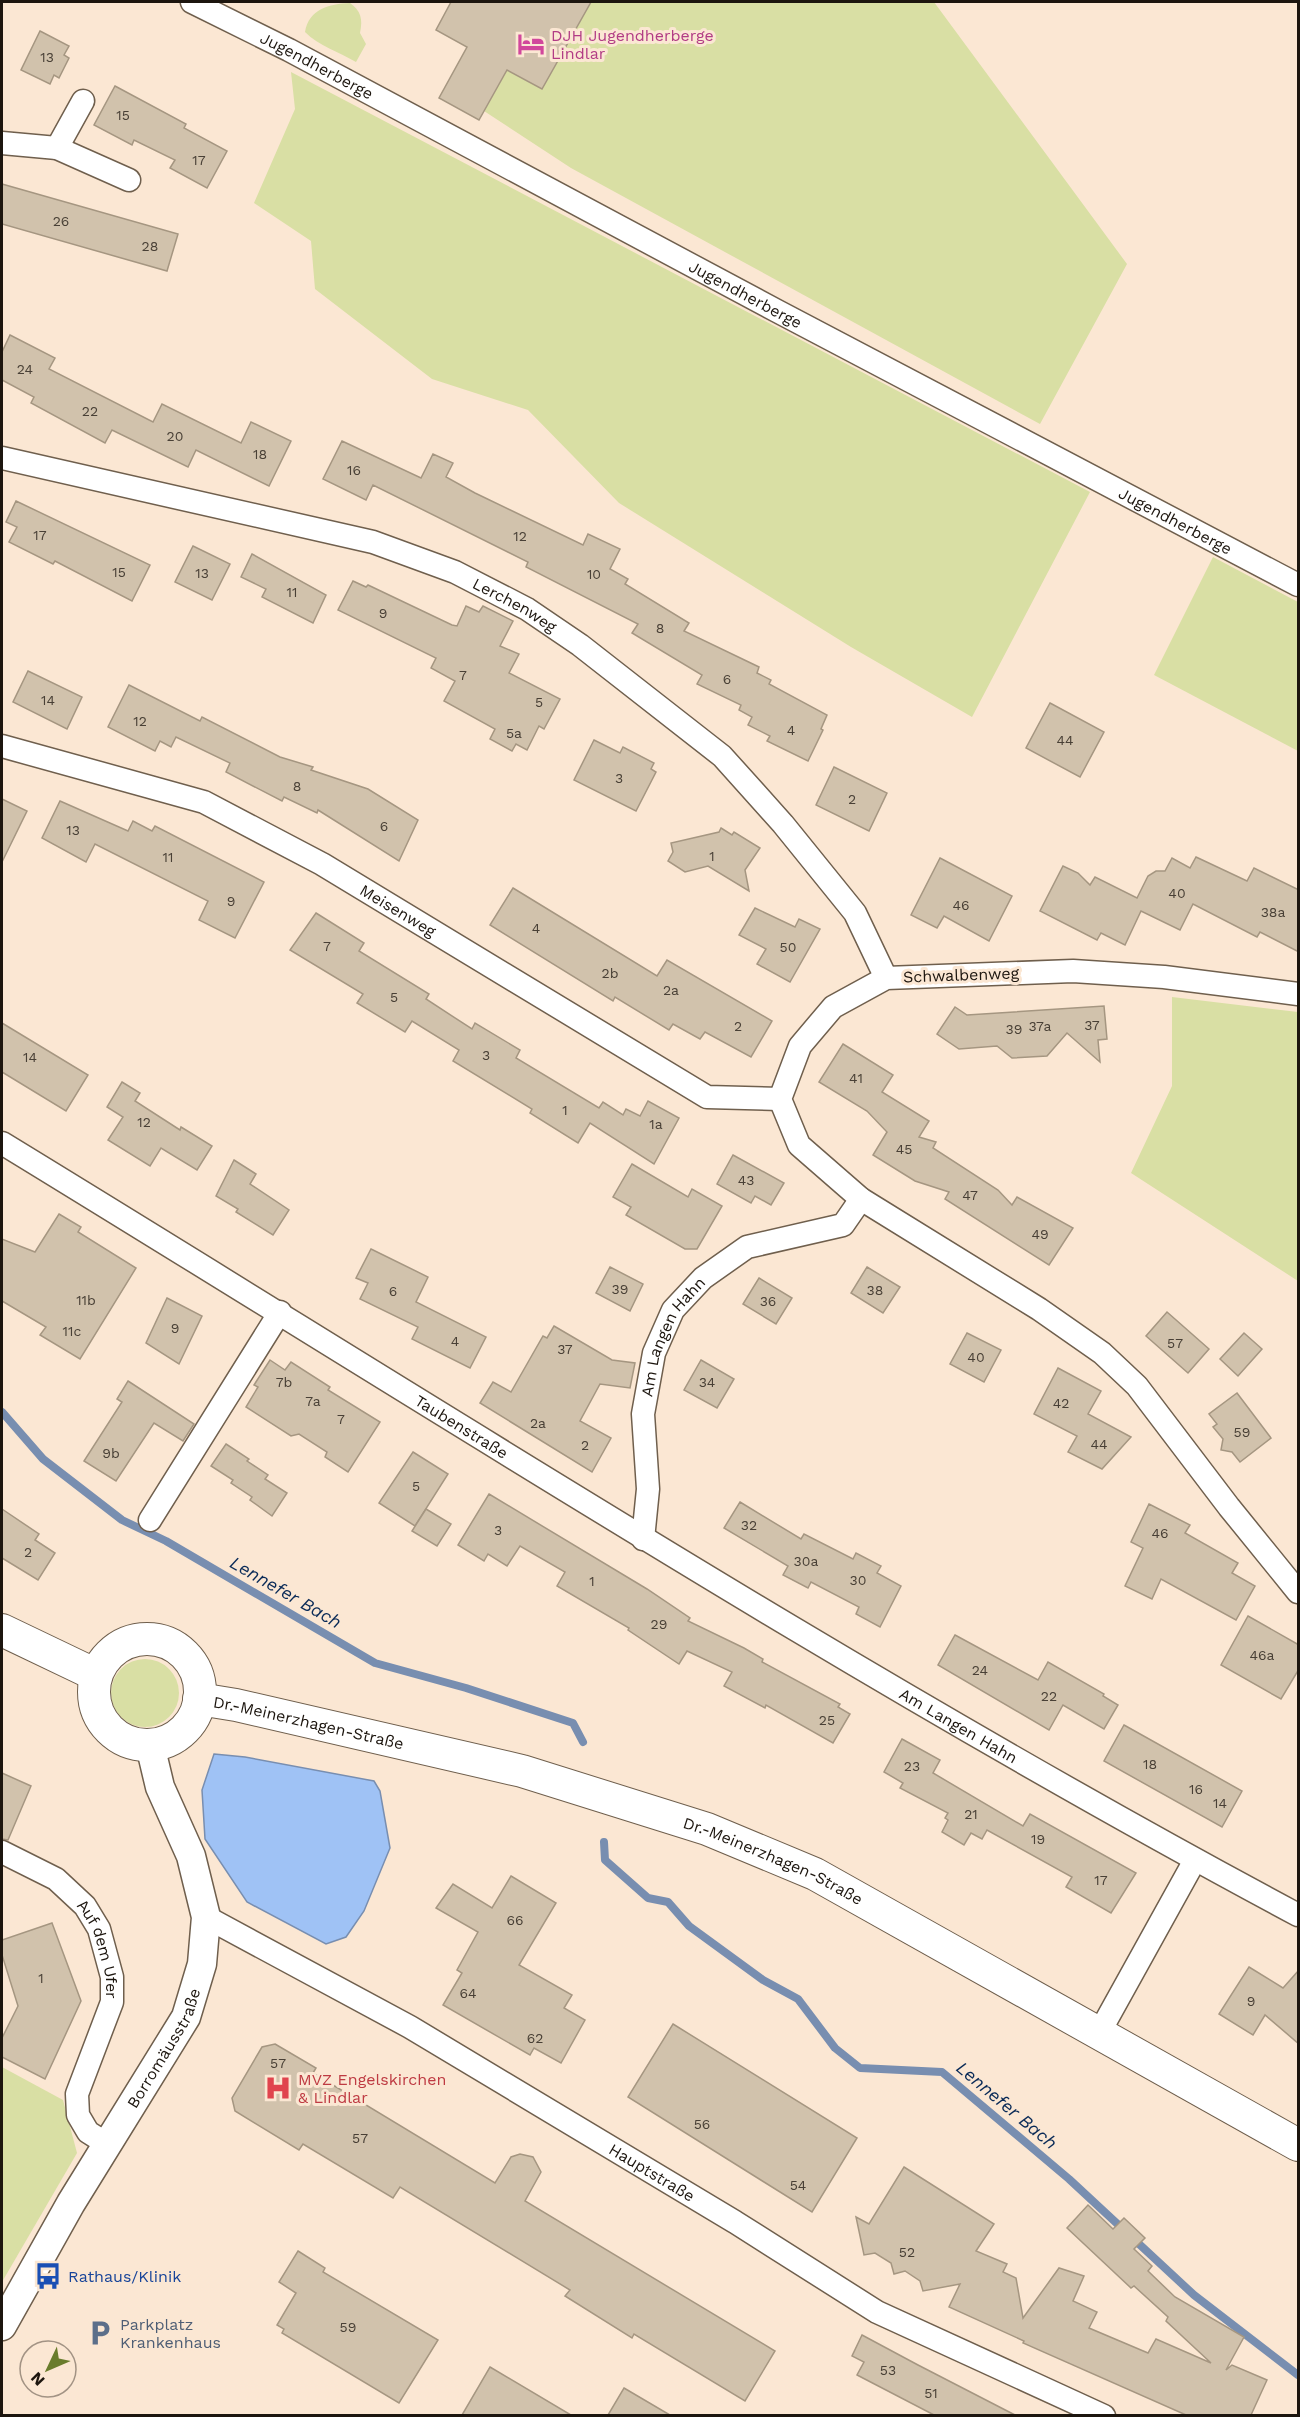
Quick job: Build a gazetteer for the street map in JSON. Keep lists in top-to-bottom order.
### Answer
{
  "streets": {
    "main road": ["Dr.-Meinerzhagen-Straße"],
    "street": [
      "Jugendherberge",
      "Lerchenweg",
      "Meisenweg",
      "Schwalbenweg",
      "Am Langen Hahn",
      "Taubenstraße",
      "Auf dem Ufer",
      "Borromäusstraße",
      "Hauptstraße"
    ]
  },
  "crossings": [
    ["Lerchenweg", "Schwalbenweg"],
    ["Meisenweg", "Schwalbenweg"],
    ["Am Langen Hahn", "Taubenstraße"],
    ["Dr.-Meinerzhagen-Straße", "Borromäusstraße"],
    ["Auf dem Ufer", "Borromäusstraße"],
    ["Borromäusstraße", "Hauptstraße"]
  ],
  "water": ["Lennefer Bach"],
  "places": {
    "hotel": ["DJH Jugendherberge Lindlar"],
    "hospital": ["MVZ Engelskirchen & Lindlar"],
    "bus stop": ["Rathaus/Klinik"],
    "parking": ["Parkplatz Krankenhaus"]
  },
  "house_numbers": [
    "13",
    "15",
    "17",
    "26",
    "28",
    "24",
    "22",
    "20",
    "18",
    "16",
    "17",
    "12",
    "15",
    "13",
    "10",
    "11",
    "9",
    "8",
    "7",
    "6",
    "14",
    "5",
    "12",
    "4",
    "5a",
    "44",
    "3",
    "8",
    "2",
    "6",
    "13",
    "1",
    "11",
    "40",
    "9",
    "46",
    "38a",
    "4",
    "7",
    "50",
    "2b",
    "2a",
    "5",
    "37",
    "2",
    "37a",
    "39",
    "3",
    "14",
    "41",
    "1",
    "12",
    "1a",
    "45",
    "43",
    "47",
    "49",
    "39",
    "38",
    "6",
    "11b",
    "36",
    "9",
    "11c",
    "4",
    "57",
    "37",
    "40",
    "7b",
    "34",
    "7a",
    "42",
    "7",
    "2a",
    "59",
    "44",
    "2",
    "9b",
    "5",
    "32",
    "3",
    "46",
    "2",
    "30a",
    "30",
    "1",
    "29",
    "46a",
    "24",
    "22",
    "25",
    "18",
    "23",
    "16",
    "14",
    "21",
    "19",
    "17",
    "66",
    "1",
    "64",
    "9",
    "62",
    "57",
    "56",
    "57",
    "54",
    "52",
    "59",
    "53",
    "51"
  ],
  "north": "bottom left"
}
